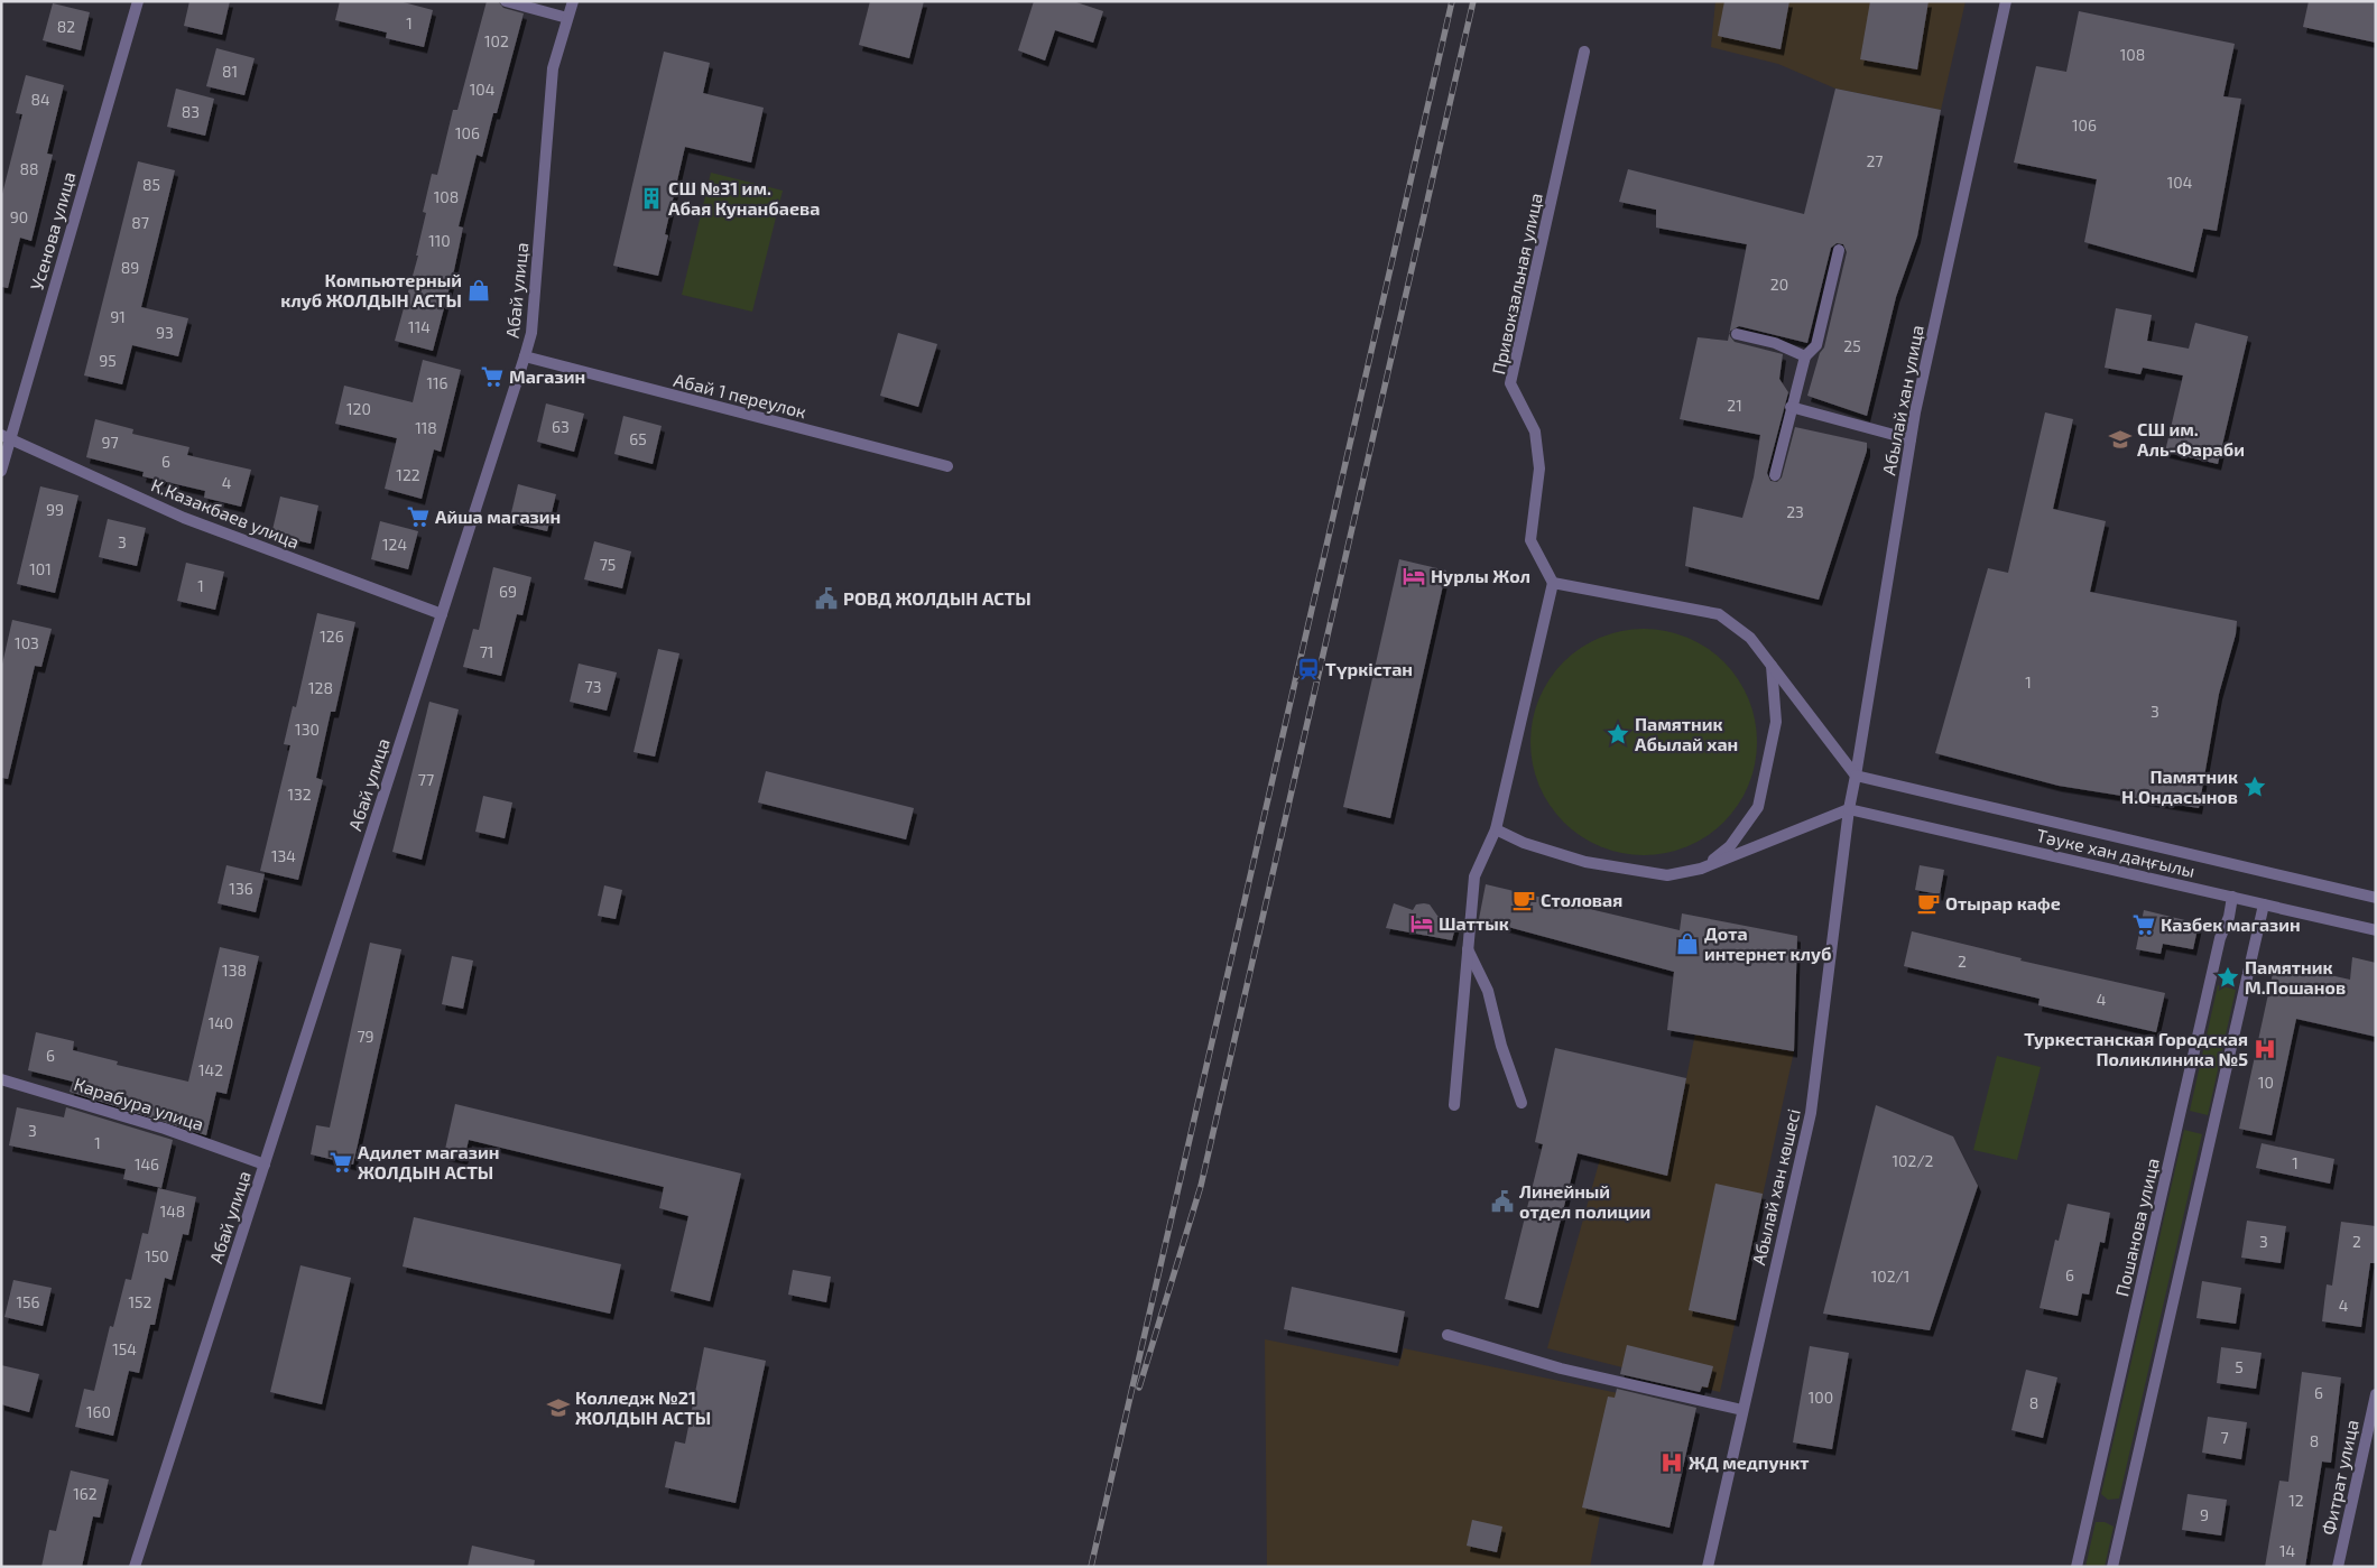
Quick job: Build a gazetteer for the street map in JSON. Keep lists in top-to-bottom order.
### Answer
{
  "streets": {
    "street": [
      "Усенова улица",
      "Привокзальная улица",
      "Абай улица",
      "Абай 1 переулок",
      "Абылай хан улица",
      "К.Казакбаев улица",
      "Тәуке хан даңғылы",
      "Карабура улица",
      "Абылай хан көшесі",
      "Пошанова улица",
      "Фитрат улица"
    ]
  },
  "crossings": [
    ["Усенова улица", "К.Казакбаев улица"],
    ["Абай улица", "Абай 1 переулок"],
    ["Абай улица", "К.Казакбаев улица"],
    ["Абай улица", "Карабура улица"],
    ["Абылай хан улица", "Тәуке хан даңғылы"],
    ["Абылай хан улица", "Абылай хан көшесі"],
    ["Тәуке хан даңғылы", "Абылай хан көшесі"],
    ["Тәуке хан даңғылы", "Пошанова улица"]
  ],
  "places": {
    "building": ["СШ №31 им. Абая Кунанбаева"],
    "shop": ["Компьютерный клуб ЖОЛДЫН АСТЫ", "Дота интернет клуб"],
    "supermarket": [
      "Магазин",
      "Айша магазин",
      "Казбек магазин",
      "Адилет магазин ЖОЛДЫН АСТЫ"
    ],
    "school or university": ["СШ им. Аль-Фараби", "Колледж №21 ЖОЛДЫН АСТЫ"],
    "hotel": ["Нурлы Жол", "Шаттык"],
    "public building": ["РОВД ЖОЛДЫН АСТЫ", "Линейный отдел полиции"],
    "station": ["Түркістан"],
    "place": ["Памятник Абылай хан", "Памятник Н.Ондасынов", "Памятник М.Пошанов"],
    "cafe": ["Столовая", "Отырар кафе"],
    "hospital": ["Туркестанская Городская Поликлиника №5", "ЖД медпункт"]
  },
  "house_numbers": [
    "1",
    "82",
    "102",
    "108",
    "81",
    "104",
    "84",
    "83",
    "106",
    "106",
    "27",
    "88",
    "104",
    "85",
    "108",
    "90",
    "87",
    "110",
    "89",
    "20",
    "91",
    "114",
    "93",
    "25",
    "95",
    "116",
    "21",
    "120",
    "63",
    "118",
    "65",
    "97",
    "6",
    "122",
    "4",
    "99",
    "23",
    "3",
    "124",
    "75",
    "101",
    "1",
    "69",
    "126",
    "103",
    "71",
    "1",
    "73",
    "128",
    "3",
    "130",
    "77",
    "132",
    "134",
    "136",
    "2",
    "138",
    "4",
    "140",
    "79",
    "6",
    "142",
    "10",
    "3",
    "1",
    "102/2",
    "1",
    "146",
    "148",
    "3",
    "2",
    "150",
    "6",
    "102/1",
    "156",
    "152",
    "4",
    "154",
    "5",
    "6",
    "100",
    "8",
    "160",
    "7",
    "8",
    "162",
    "12",
    "9",
    "14"
  ]
}
